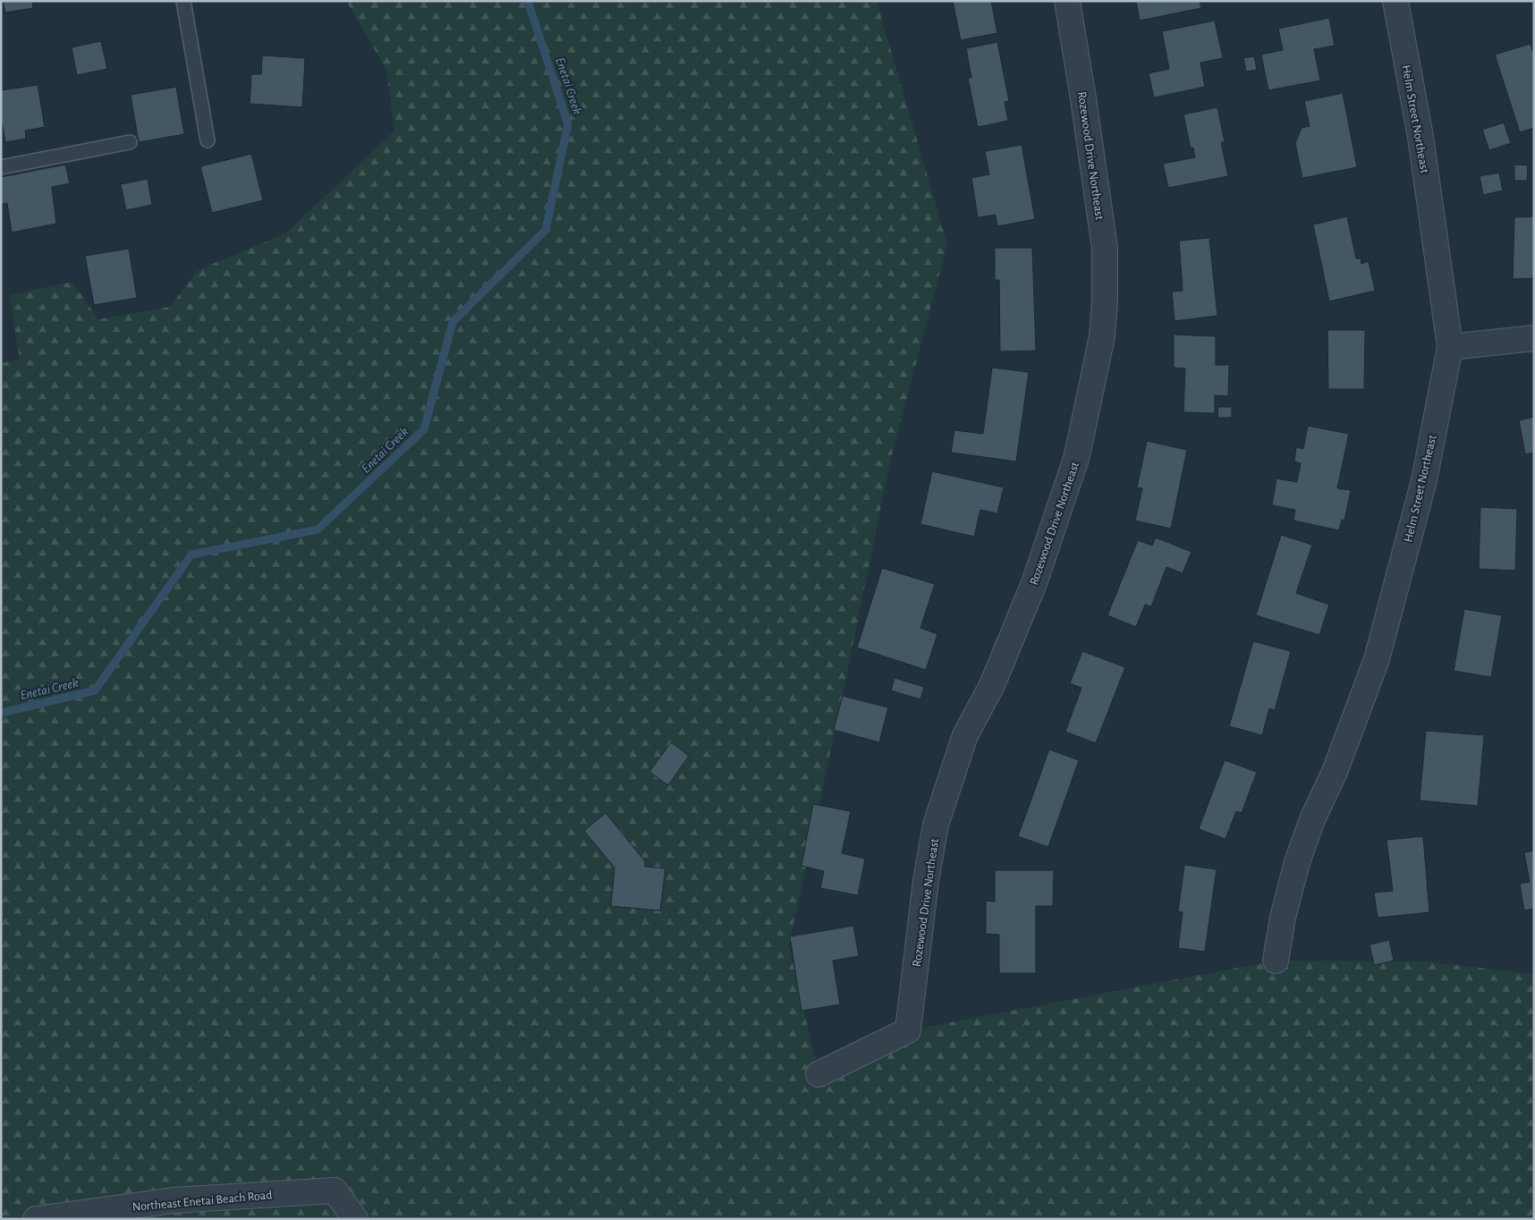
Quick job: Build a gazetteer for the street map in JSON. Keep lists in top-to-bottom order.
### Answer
{
  "streets": {
    "street": ["Helm Street Northeast", "Rozewood Drive Northeast", "Northeast Enetai Beach Road"]
  },
  "water": ["Enetai Creek"]
}
